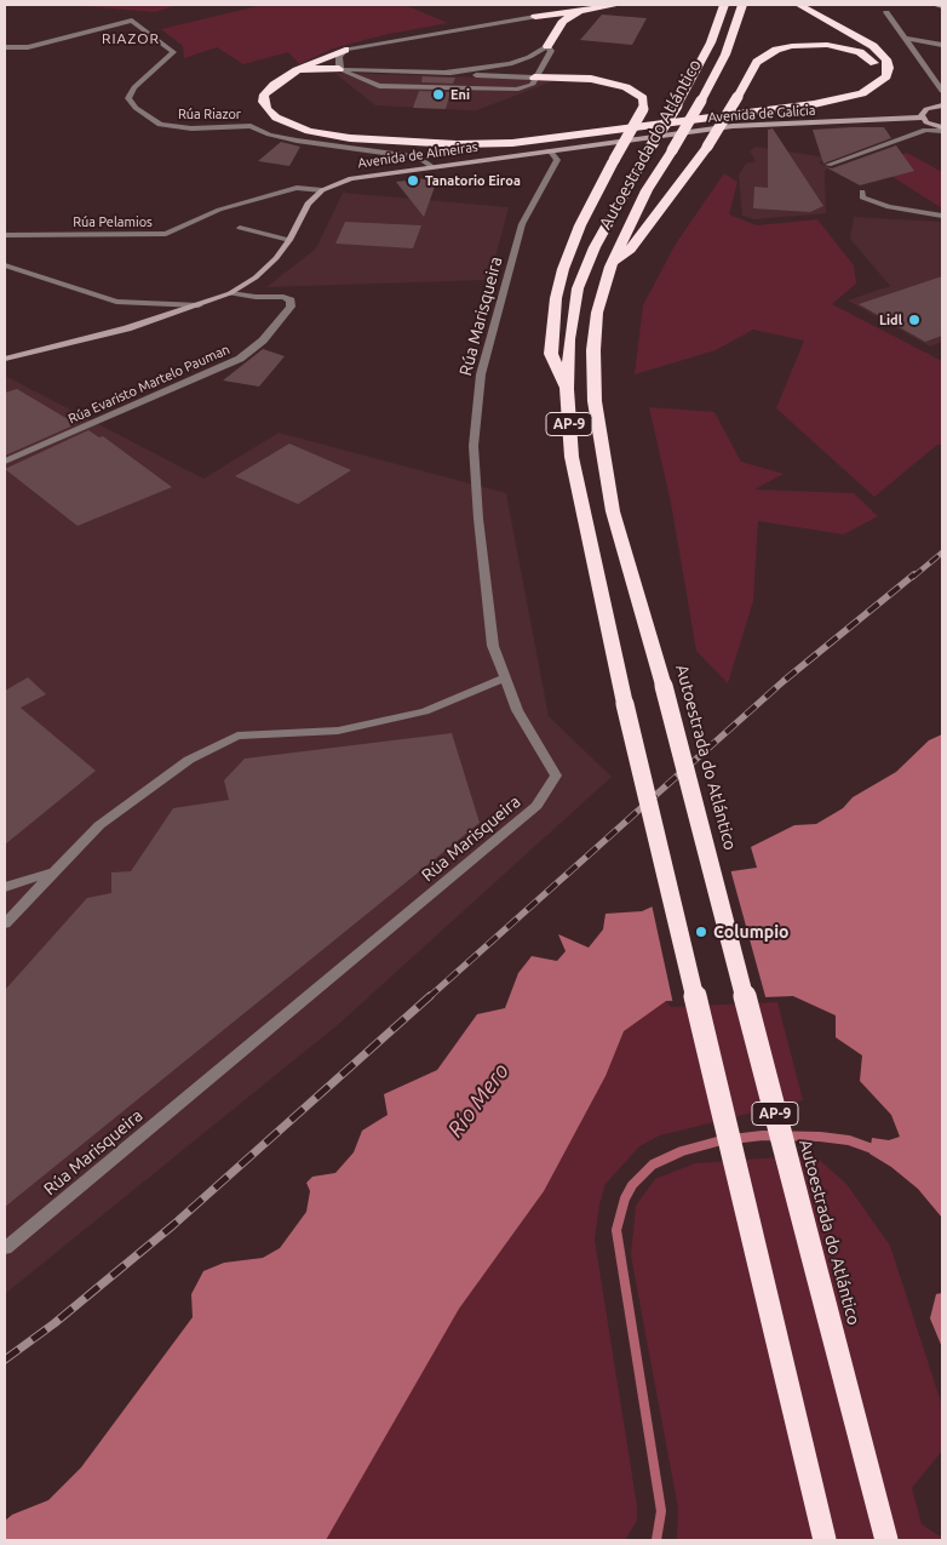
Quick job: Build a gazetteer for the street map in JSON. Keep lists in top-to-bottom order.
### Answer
{
  "streets": {
    "highway": ["Autoestrada do Atlántico", "AP-9"],
    "main road": ["Avenida de Galicia", "Avenida de Almeiras"],
    "street": [
      "Rúa Riazor",
      "Rúa Pelamios",
      "Rúa Marisqueira",
      "Rúa Evaristo Martelo Pauman"
    ]
  },
  "crossings": [
    ["Rúa Riazor", "Avenida de Almeiras"],
    ["Avenida de Galicia", "Avenida de Almeiras"],
    ["Avenida de Almeiras", "Rúa Pelamios"],
    ["Avenida de Almeiras", "Rúa Marisqueira"],
    ["Avenida de Almeiras", "Rúa Evaristo Martelo Pauman"]
  ],
  "districts": ["RIAZOR"],
  "water": ["Río Mero"],
  "places": [
    "Eni",
    "Tanatorio Eiroa",
    "Lidl",
    "Columpio"
  ]
}
